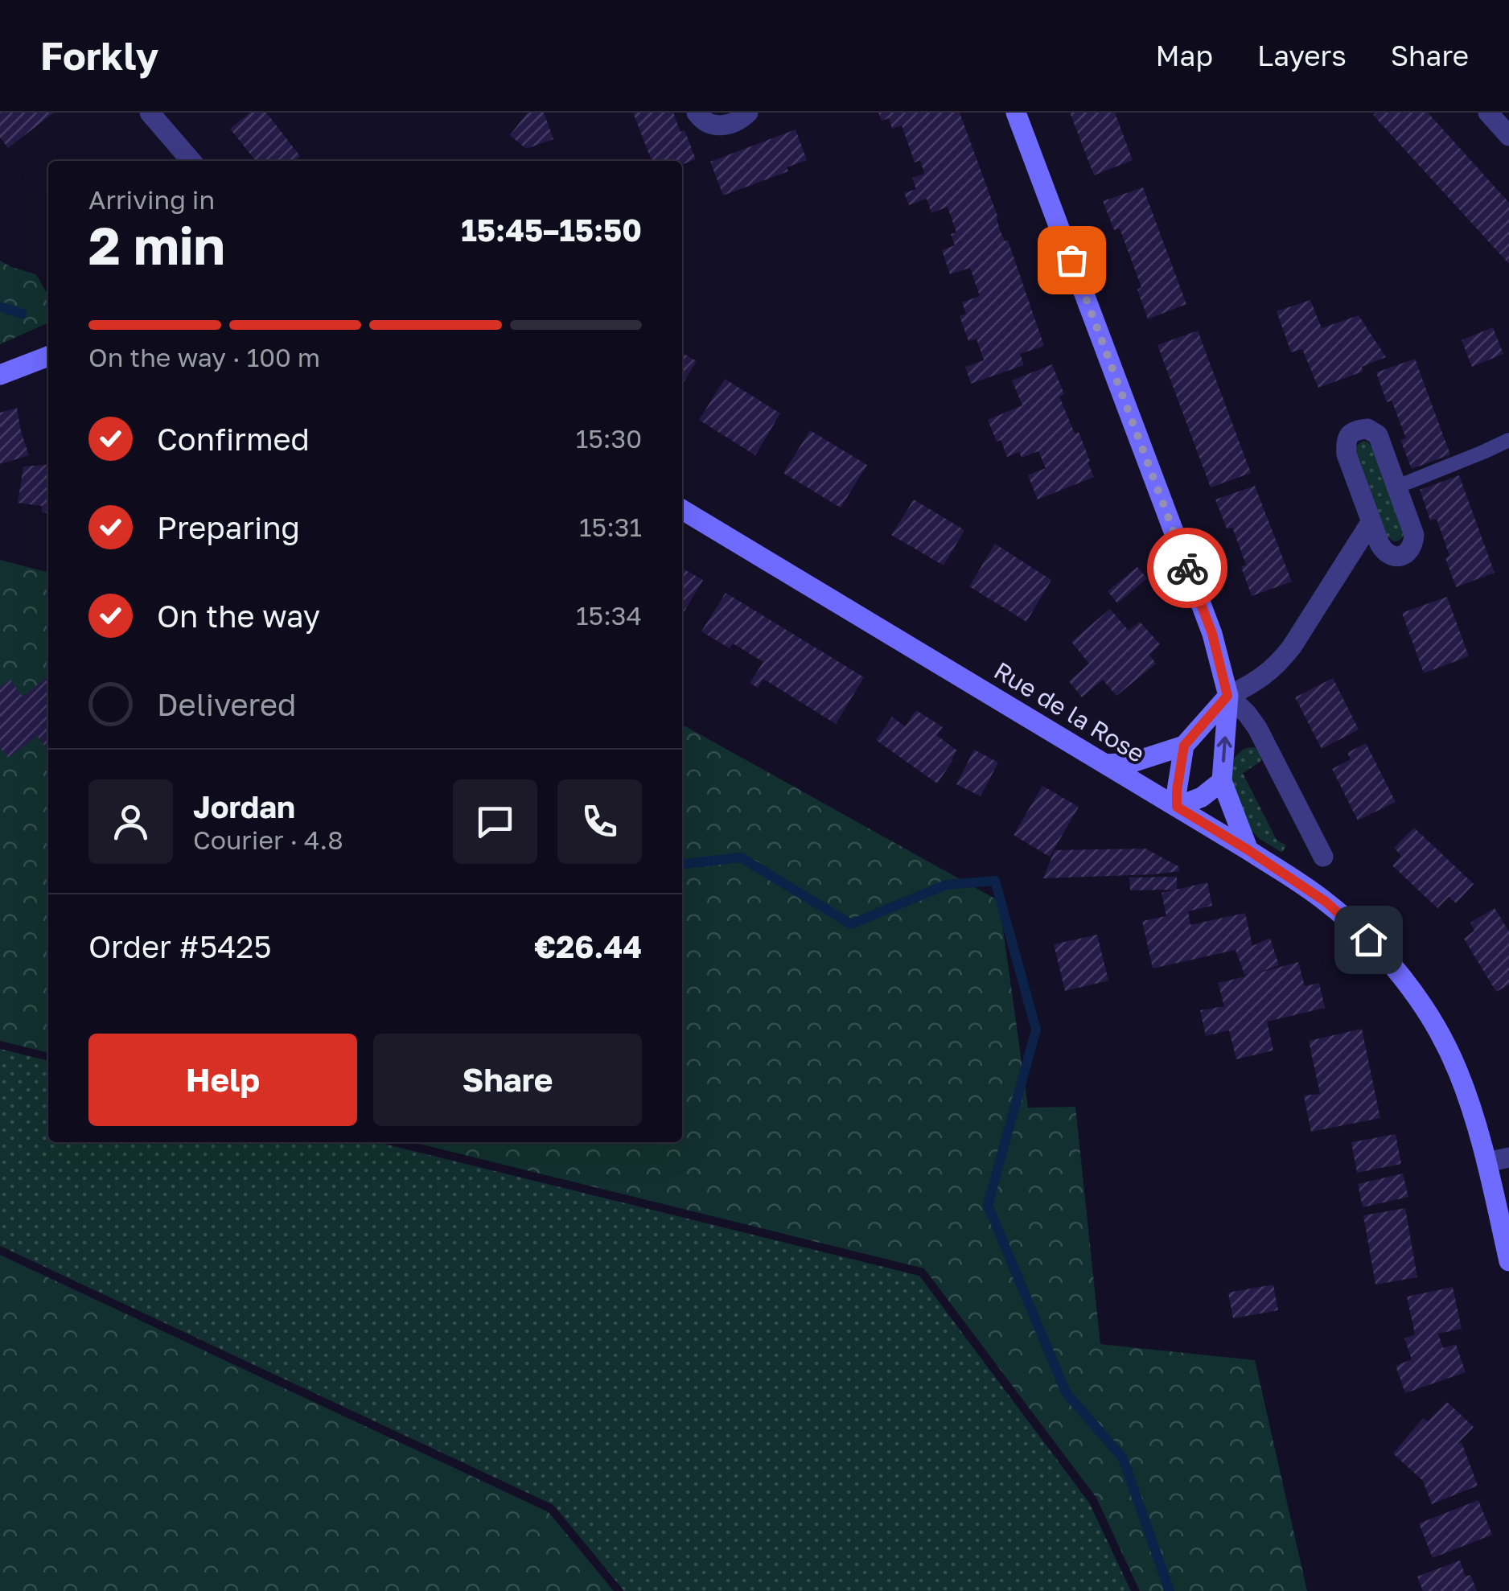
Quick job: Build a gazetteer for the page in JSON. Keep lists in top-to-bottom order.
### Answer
{
  "streets": {
    "main road": ["Rue de la Rose"]
  },
  "page": {
    "header": "Forkly",
    "nav": ["Map", "Layers", "Share"],
    "heading": ["2 min", "Arriving in", "15:45–15:50"],
    "panel": [
      "Jordan",
      "Courier · 4.8",
      "Order #5425",
      "€26.44"
    ],
    "bar": "On the way · 100 m",
    "list": [
      ["Confirmed", "15:30"],
      ["Preparing", "15:31"],
      ["On the way", "15:34"],
      "Delivered"
    ],
    "buttons": ["Help", "Share"]
  }
}
